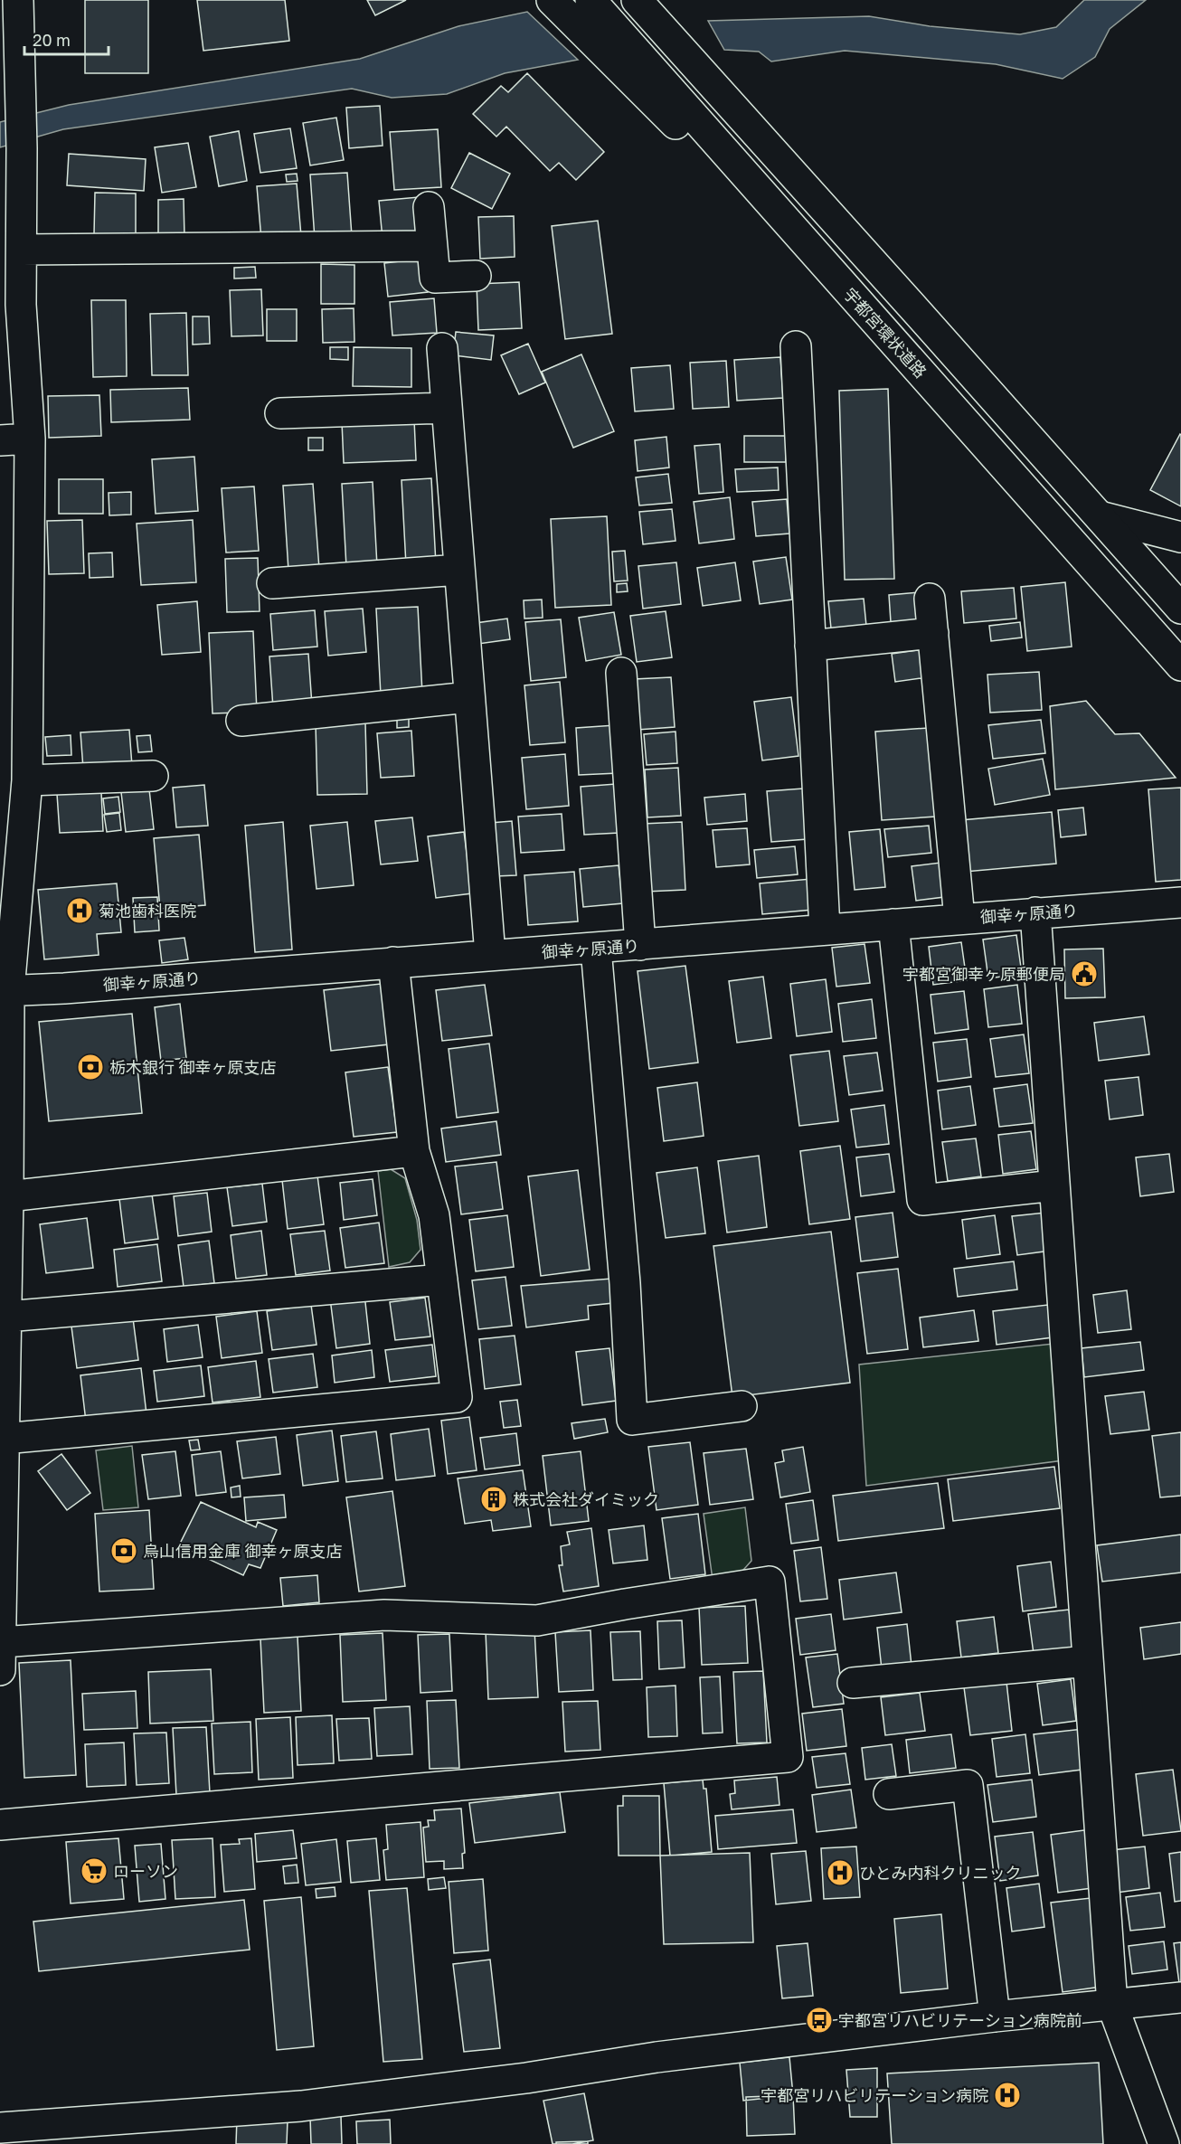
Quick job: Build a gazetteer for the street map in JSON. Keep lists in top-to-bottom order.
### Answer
{
  "streets": {
    "main road": ["宇都宮環状道路", "御幸ヶ原通り"]
  },
  "places": {
    "hospital": ["菊池歯科医院", "ひとみ内科クリニック", "宇都宮リハビリテーション病院"],
    "public building": ["宇都宮御幸ヶ原郵便局"],
    "bank": ["栃木銀行 御幸ヶ原支店", "烏山信用金庫 御幸ヶ原支店"],
    "building": ["株式会社ダイミック"],
    "supermarket": ["ローソン"],
    "bus stop": ["宇都宮リハビリテーション病院前"]
  },
  "scale_bar": "20 m"
}
